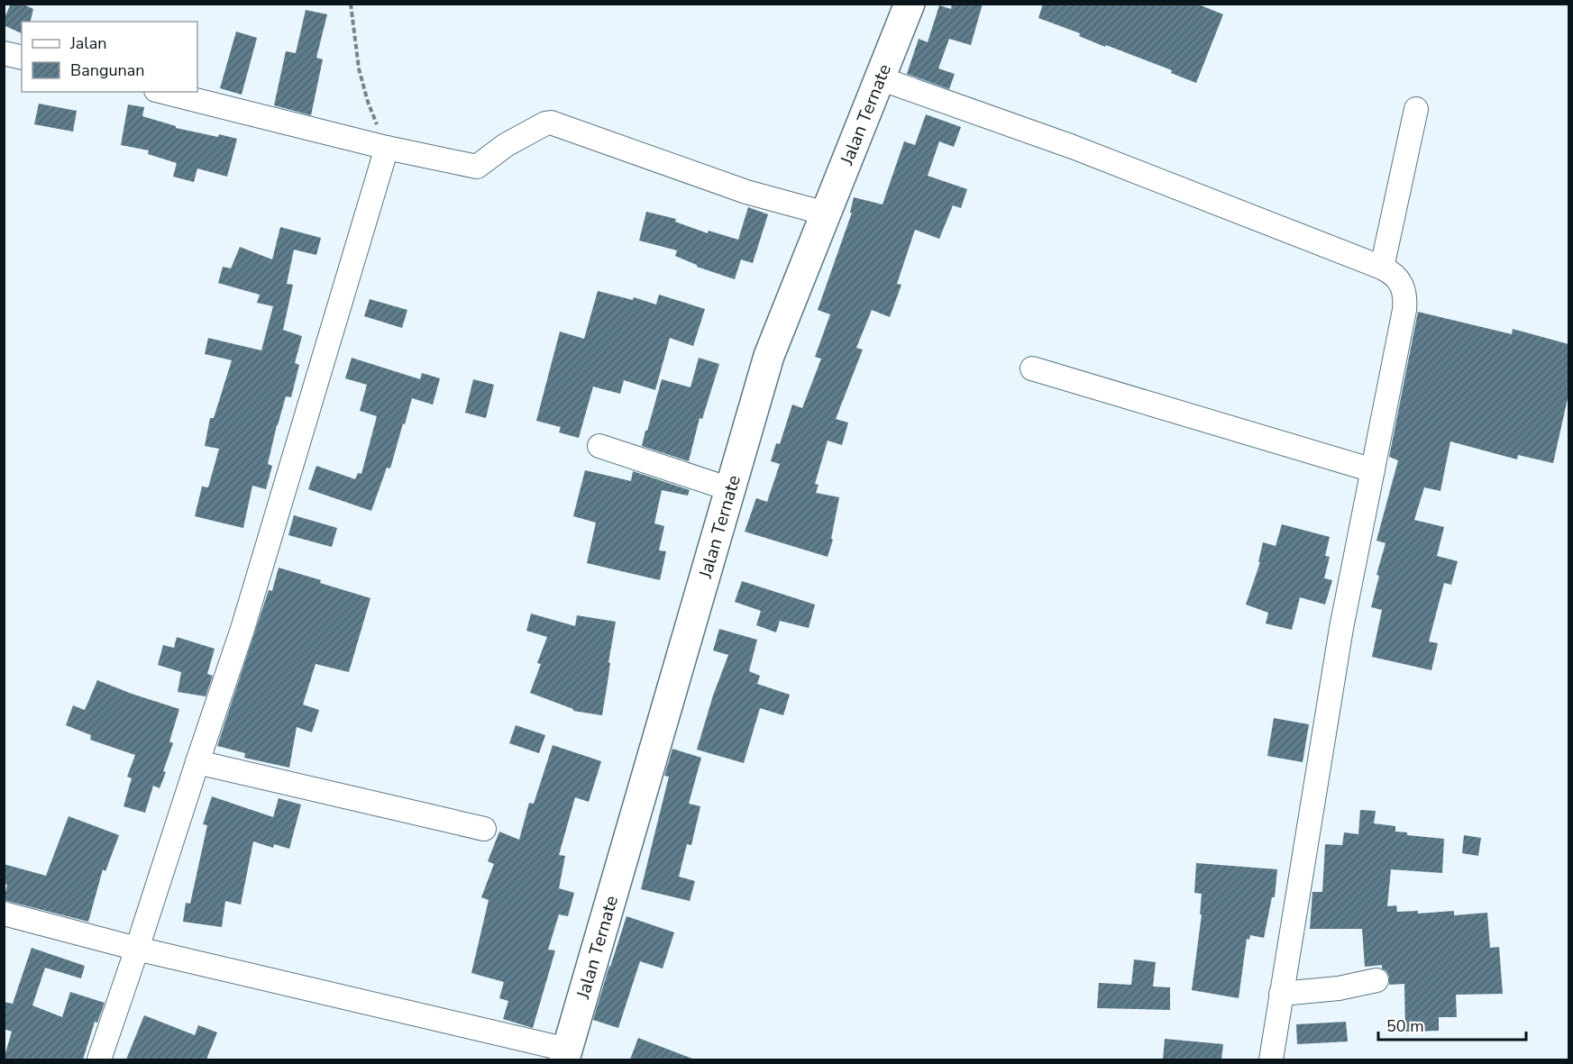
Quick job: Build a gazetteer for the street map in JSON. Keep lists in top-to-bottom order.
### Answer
{
  "streets": {
    "street": ["Jalan Ternate"]
  },
  "legend": ["Jalan", "Bangunan"],
  "scale_bar": "50 m"
}
